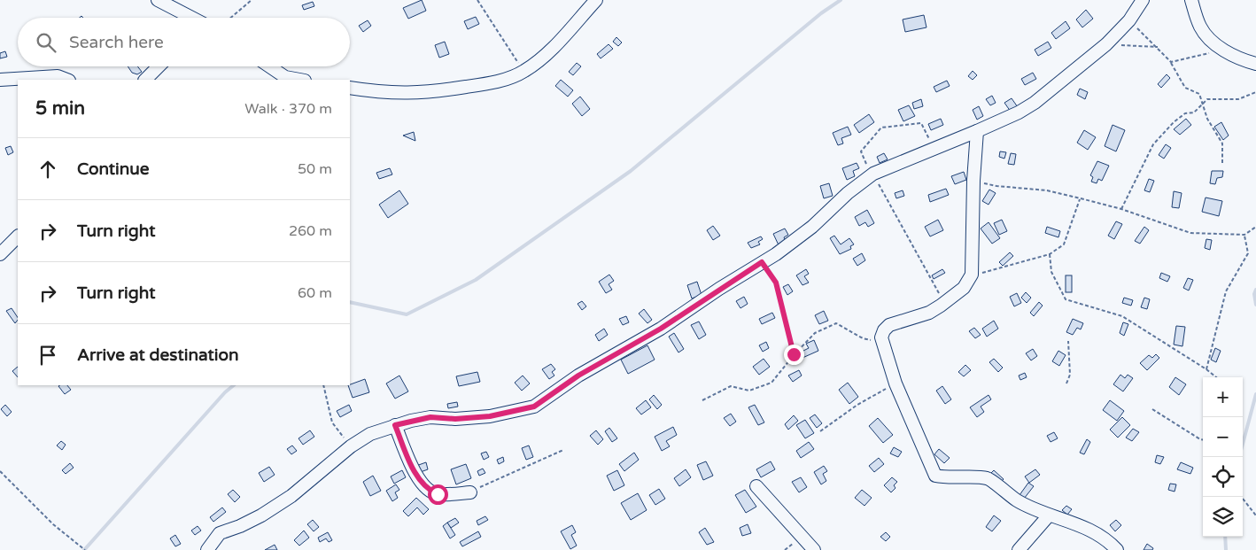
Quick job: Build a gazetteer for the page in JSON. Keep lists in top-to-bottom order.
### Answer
{
  "page": {
    "search": "Search here",
    "heading": ["5 min", "Walk · 370 m"],
    "list": [
      ["Continue", "50 m"],
      ["Turn right", "260 m"],
      ["Turn right", "60 m"],
      "Arrive at destination"
    ],
    "map_buttons": ["+", "−"]
  }
}
